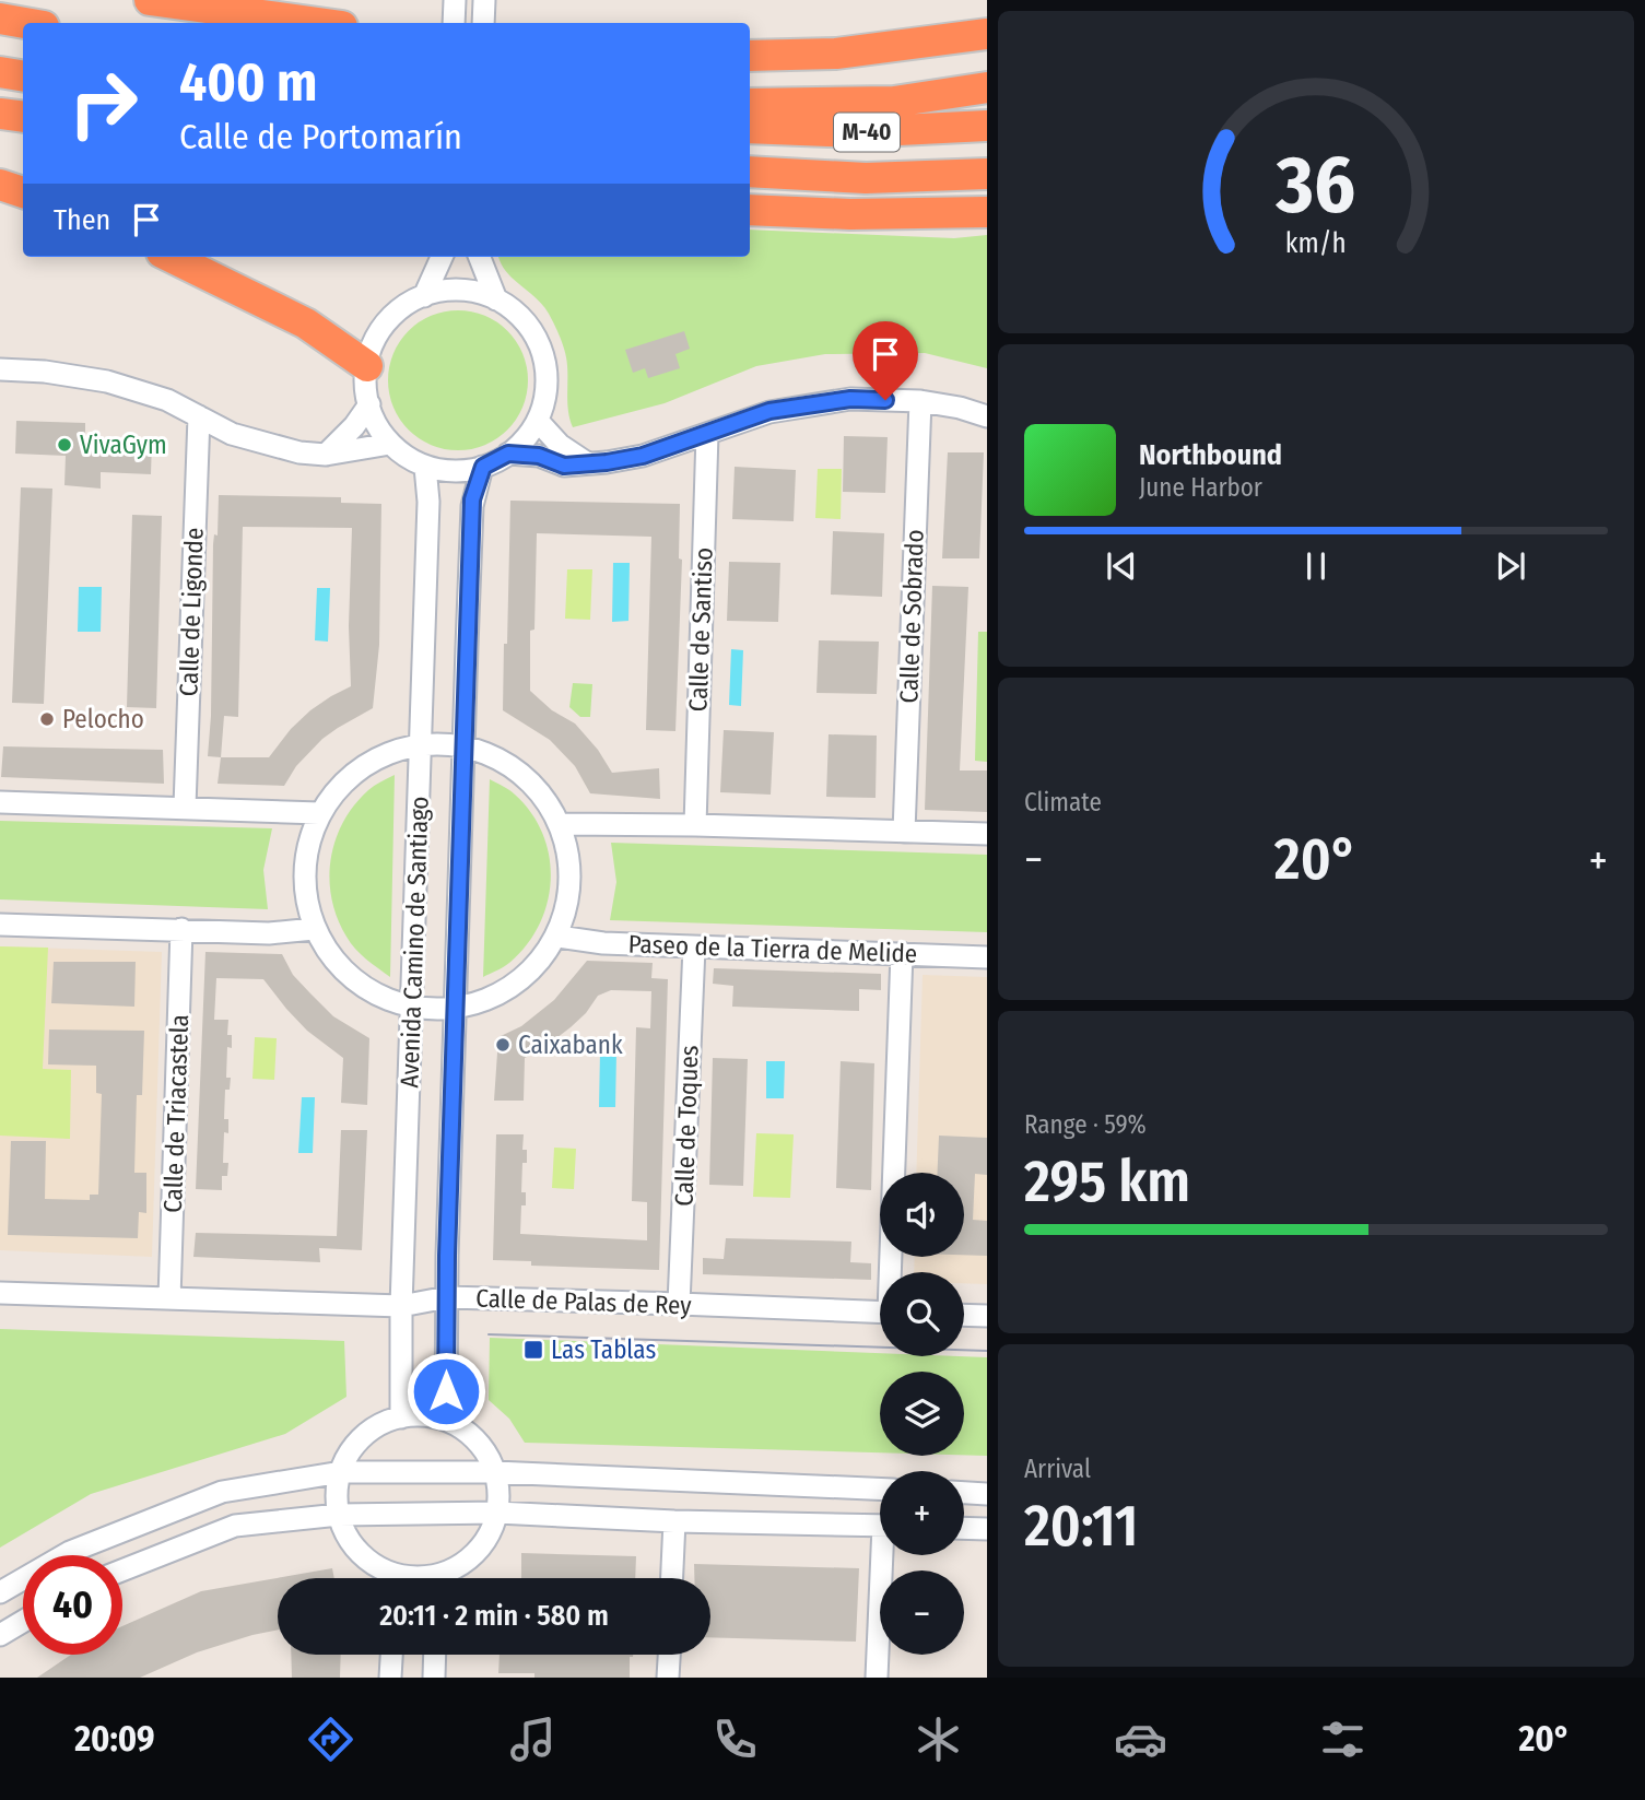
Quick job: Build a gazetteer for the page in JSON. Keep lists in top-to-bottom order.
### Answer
{
  "streets": {
    "highway": ["M-40"],
    "street": [
      "Calle de Ligonde",
      "Calle de Sobrado",
      "Calle de Santiso",
      "Avenida Camino de Santiago",
      "Paseo de la Tierra de Melide",
      "Calle de Triacastela",
      "Calle de Toques",
      "Calle de Palas de Rey"
    ]
  },
  "crossings": [
    ["Avenida Camino de Santiago", "Calle de Palas de Rey"],
    ["Paseo de la Tierra de Melide", "Calle de Toques"],
    ["Calle de Triacastela", "Calle de Palas de Rey"],
    ["Calle de Toques", "Calle de Palas de Rey"]
  ],
  "places": {
    "other": ["VivaGym", "Pelocho", "Caixabank"],
    "transit": ["Las Tablas"]
  },
  "page": {
    "turn": ["400 m", "Calle de Portomarín"],
    "then": "Then",
    "song": ["Northbound", "June Harbor"],
    "tile": [
      "Climate",
      ["Range · 59%", "295 km"],
      ["Arrival", "20:11"]
    ],
    "heat": ["−", "20°", "+"],
    "map_buttons": ["+", "−"],
    "limit": "40",
    "trip": "20:11 · 2 min · 580 m",
    "tabs": ["20:09", "20°"],
    "gauge": ["36", "km/h"]
  }
}
